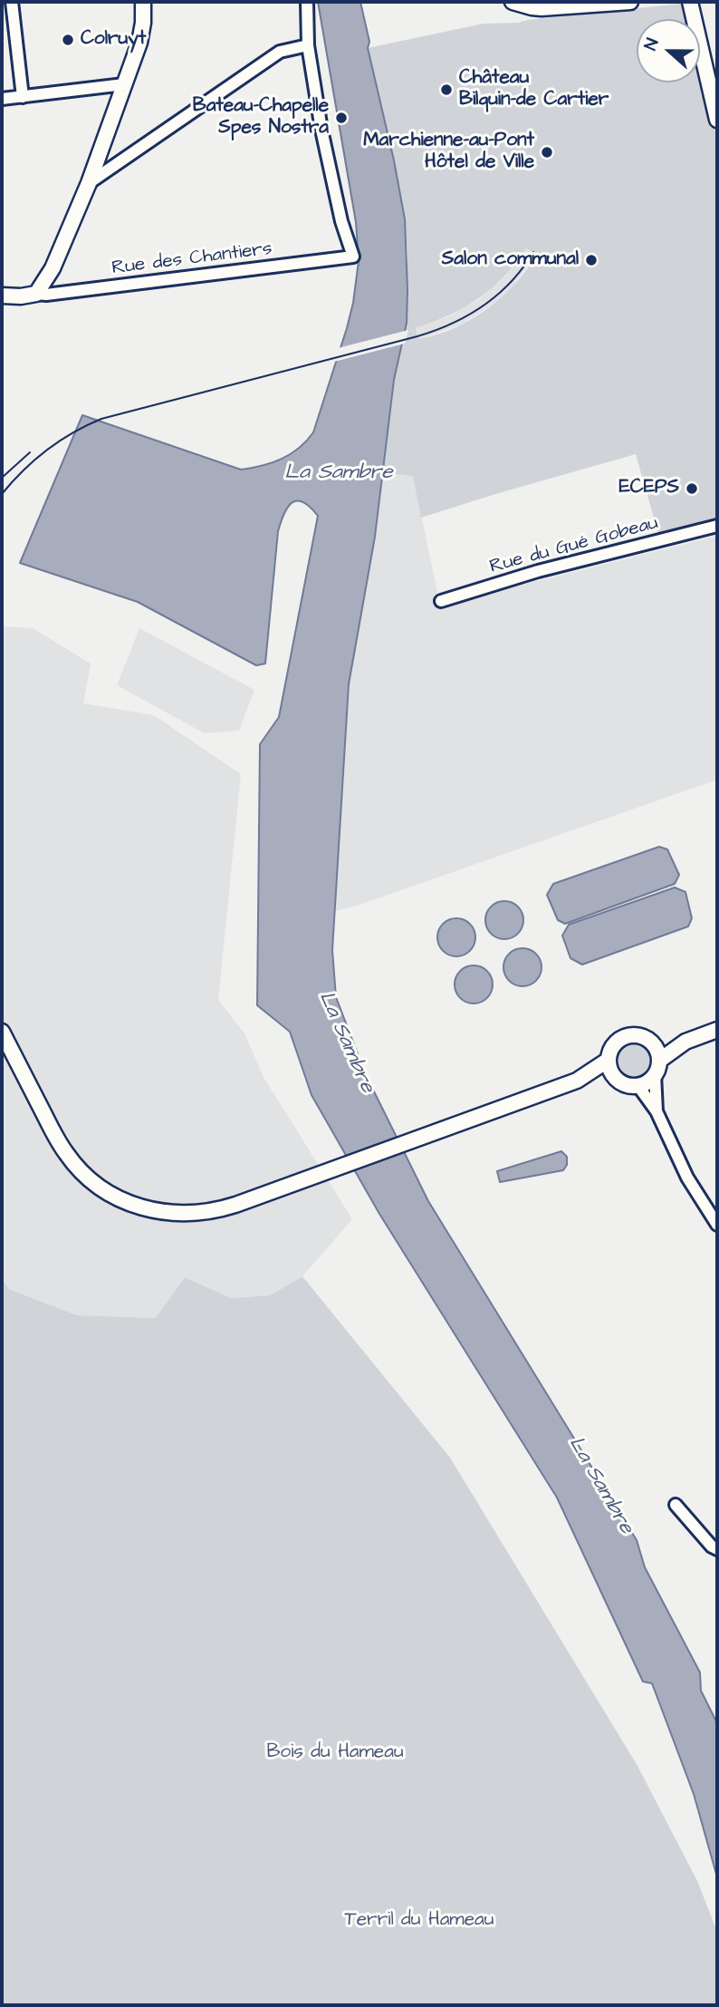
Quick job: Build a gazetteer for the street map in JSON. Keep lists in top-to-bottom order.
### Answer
{
  "streets": {
    "street": ["Rue des Chantiers", "Rue du Gué Gobeau"]
  },
  "water": ["La Sambre"],
  "parks": ["Bois du Hameau", "Terril du Hameau"],
  "places": [
    "Colruyt",
    "Château Bilquin-de Cartier",
    "Bateau-Chapelle Spes Nostra",
    "Marchienne-au-Pont Hôtel de Ville",
    "Salon communal",
    "ECEPS"
  ],
  "north": "left"
}
